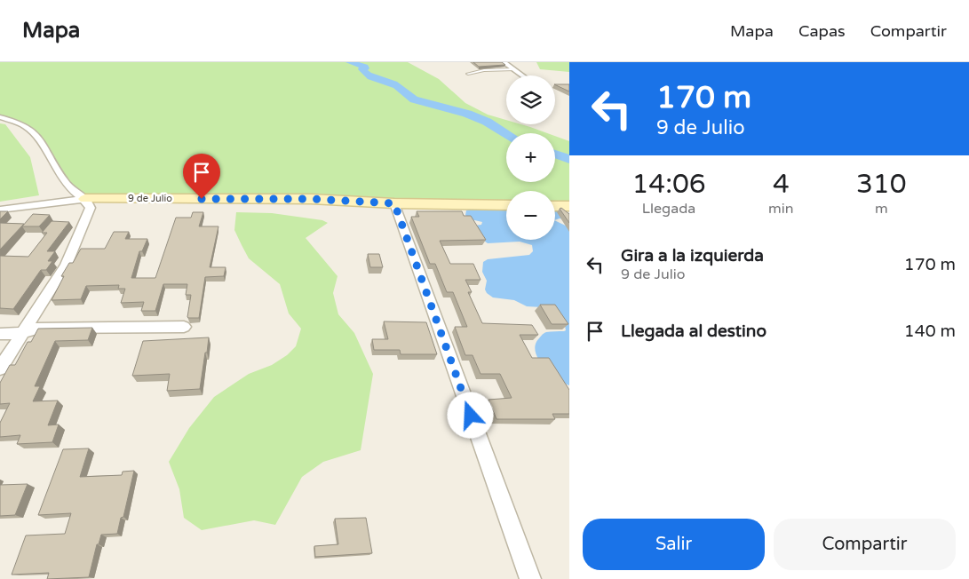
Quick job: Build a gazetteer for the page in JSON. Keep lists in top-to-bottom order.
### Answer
{
  "streets": {
    "main road": ["9 de Julio"]
  },
  "page": {
    "header": "Mapa",
    "nav": ["Mapa", "Capas", "Compartir"],
    "turn": ["170 m", "9 de Julio"],
    "map_buttons": ["+", "−"],
    "eta": [
      "14:06",
      "Llegada",
      "4",
      "min",
      "310",
      "m"
    ],
    "list": [
      {
        "name": "Gira a la izquierda",
        "note": "9 de Julio",
        "value": "170 m"
      },
      {
        "name": "Llegada al destino",
        "value": "140 m"
      }
    ],
    "buttons": ["Salir", "Compartir"]
  }
}
